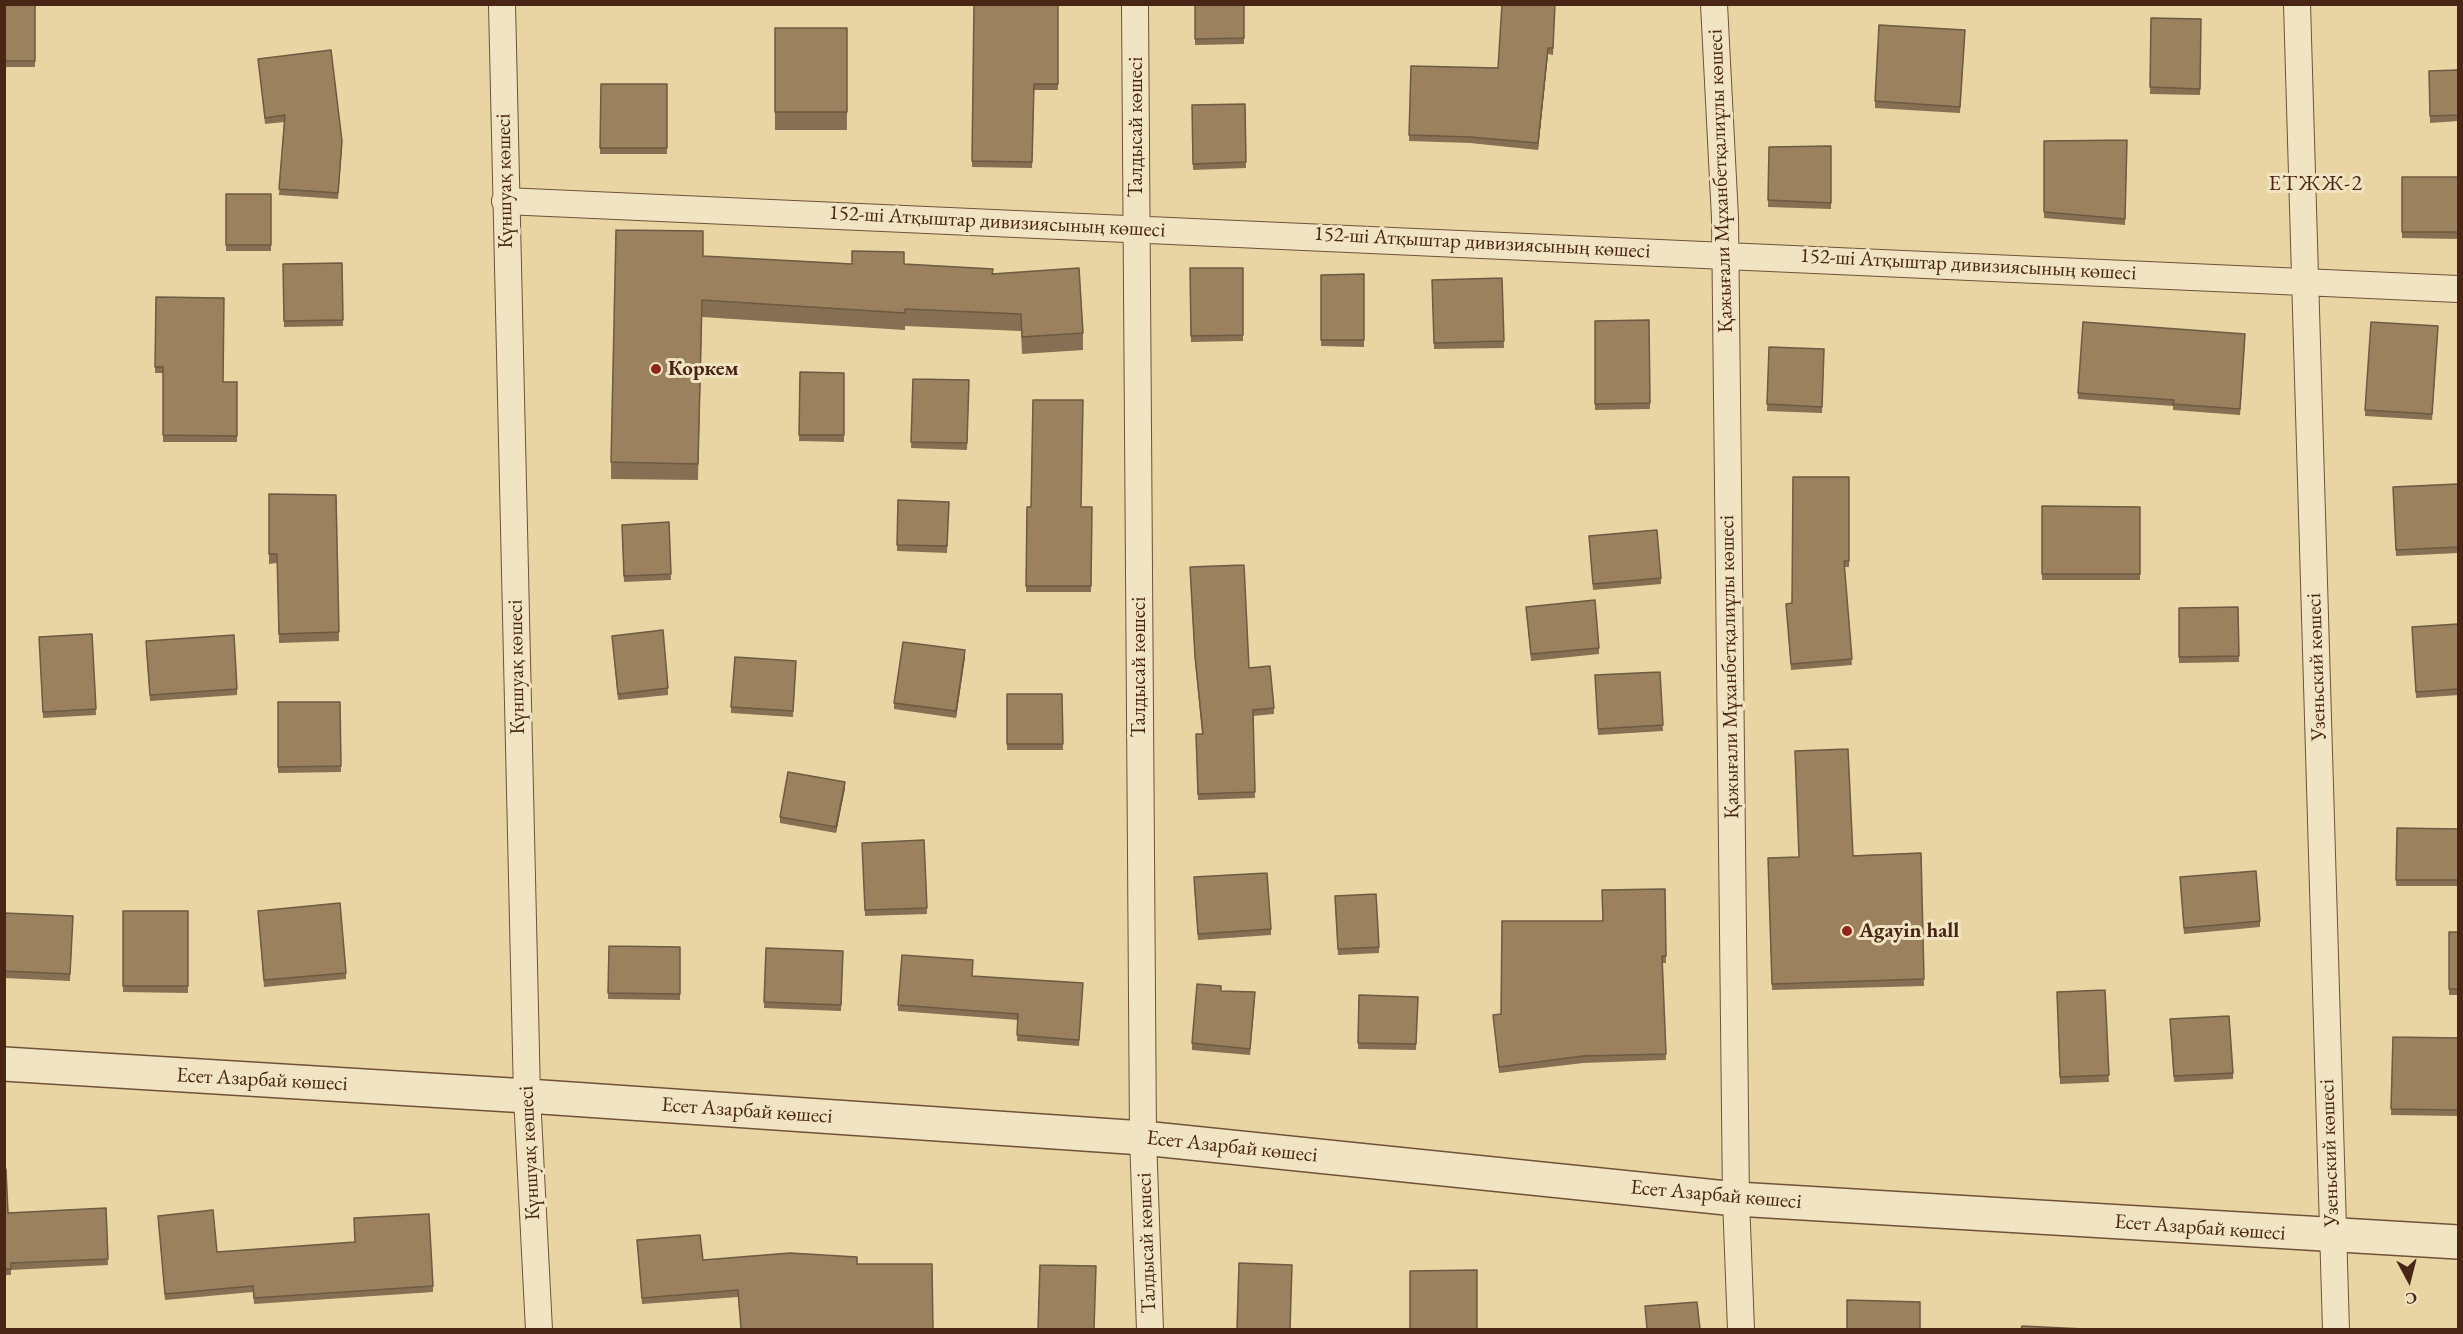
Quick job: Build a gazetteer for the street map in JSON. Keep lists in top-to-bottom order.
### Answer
{
  "streets": {
    "street": [
      "Талдысай көшесі",
      "Күншуақ көшесі",
      "Қажығали Мұханбетқалиұлы көшесі",
      "152-ші Атқыштар дивизиясының көшесі",
      "Узеньский көшесі",
      "Есет Азарбай көшесі"
    ]
  },
  "crossings": [
    ["Талдысай көшесі", "152-ші Атқыштар дивизиясының көшесі"],
    ["Талдысай көшесі", "Есет Азарбай көшесі"],
    ["Күншуақ көшесі", "152-ші Атқыштар дивизиясының көшесі"],
    ["Күншуақ көшесі", "Есет Азарбай көшесі"],
    ["Қажығали Мұханбетқалиұлы көшесі", "152-ші Атқыштар дивизиясының көшесі"],
    ["Қажығали Мұханбетқалиұлы көшесі", "Есет Азарбай көшесі"],
    ["152-ші Атқыштар дивизиясының көшесі", "Узеньский көшесі"],
    ["Узеньский көшесі", "Есет Азарбай көшесі"]
  ],
  "districts": ["ЕТЖЖ-2"],
  "places": ["Коркем", "Agayin hall"],
  "north": "bottom"
}
